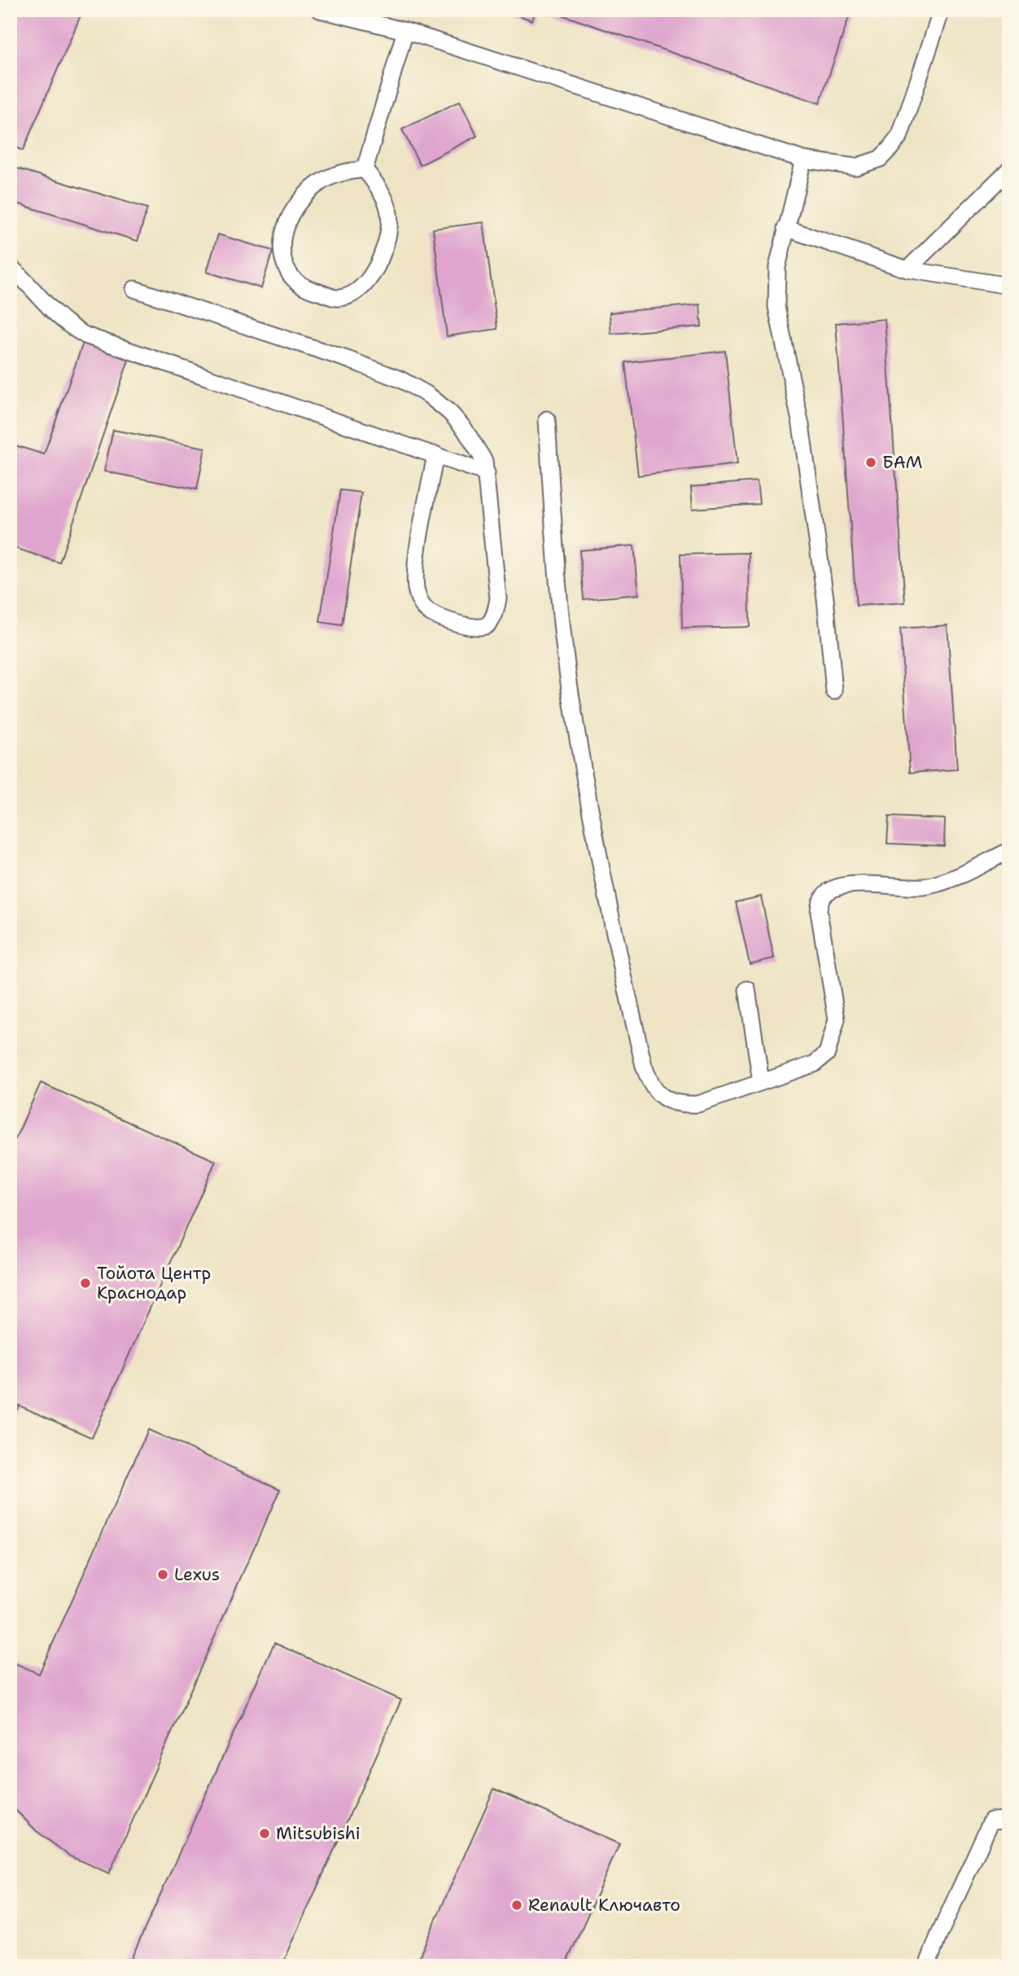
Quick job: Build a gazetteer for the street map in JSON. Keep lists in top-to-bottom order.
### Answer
{
  "places": [
    "БАМ",
    "Тойота Центр Краснодар",
    "Lexus",
    "Mitsubishi",
    "Renault Ключавто"
  ]
}
